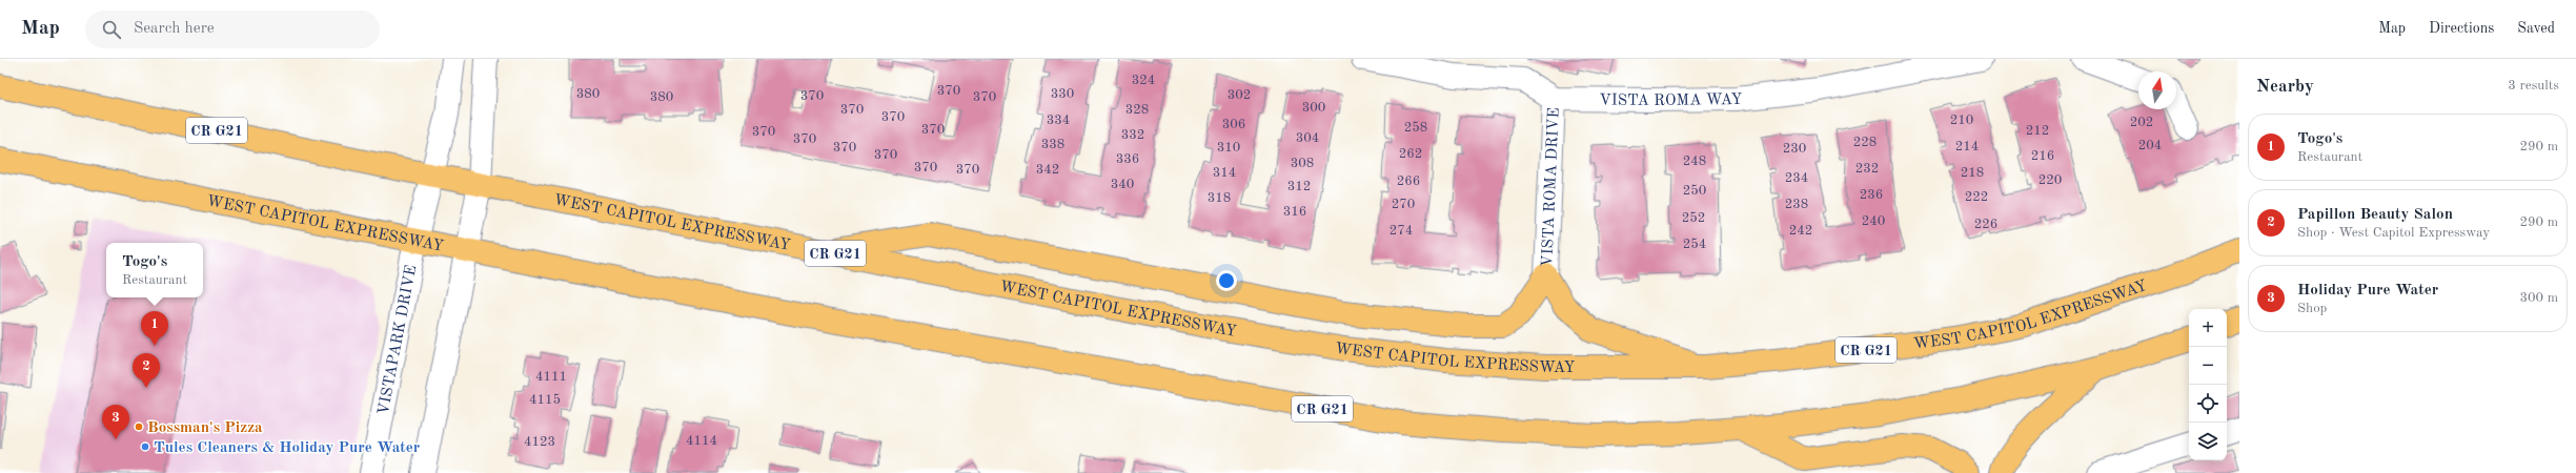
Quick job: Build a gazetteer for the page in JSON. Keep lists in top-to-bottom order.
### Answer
{
  "streets": {
    "highway": ["CR G21", "WEST CAPITOL EXPRESSWAY"],
    "street": ["VISTA ROMA WAY", "VISTA ROMA DRIVE", "VISTAPARK DRIVE"]
  },
  "crossings": [
    ["VISTA ROMA WAY", "VISTA ROMA DRIVE"],
    ["WEST CAPITOL EXPRESSWAY", "VISTAPARK DRIVE"]
  ],
  "places": ["Bossman's Pizza", "Tules Cleaners & Holiday Pure Water"],
  "house_numbers": [
    "324",
    "370",
    "380",
    "330",
    "302",
    "370",
    "380",
    "370",
    "300",
    "370",
    "328",
    "370",
    "334",
    "210",
    "202",
    "306",
    "258",
    "370",
    "212",
    "370",
    "332",
    "304",
    "370",
    "228",
    "338",
    "204",
    "214",
    "370",
    "310",
    "230",
    "262",
    "370",
    "216",
    "336",
    "248",
    "308",
    "370",
    "232",
    "370",
    "342",
    "314",
    "218",
    "234",
    "220",
    "266",
    "340",
    "312",
    "250",
    "236",
    "222",
    "318",
    "270",
    "238",
    "316",
    "252",
    "240",
    "226",
    "274",
    "242",
    "254",
    "4111",
    "4115",
    "4114",
    "4123"
  ],
  "north": "top",
  "page": {
    "header": "Map",
    "search": "Search here",
    "nav": ["Map", "Directions", "Saved"],
    "heading": ["Nearby", "3 results"],
    "list": [
      {
        "mark": "1",
        "name": "Togo's",
        "note": "Restaurant",
        "value": "290 m"
      },
      {
        "mark": "2",
        "name": "Papillon Beauty Salon",
        "note": "Shop · West Capitol Expressway",
        "value": "290 m"
      },
      {
        "mark": "3",
        "name": "Holiday Pure Water",
        "note": "Shop",
        "value": "300 m"
      }
    ],
    "popup": ["Togo's", "Restaurant"],
    "map_buttons": ["+", "−"],
    "pins": ["1", "2", "3"]
  }
}
